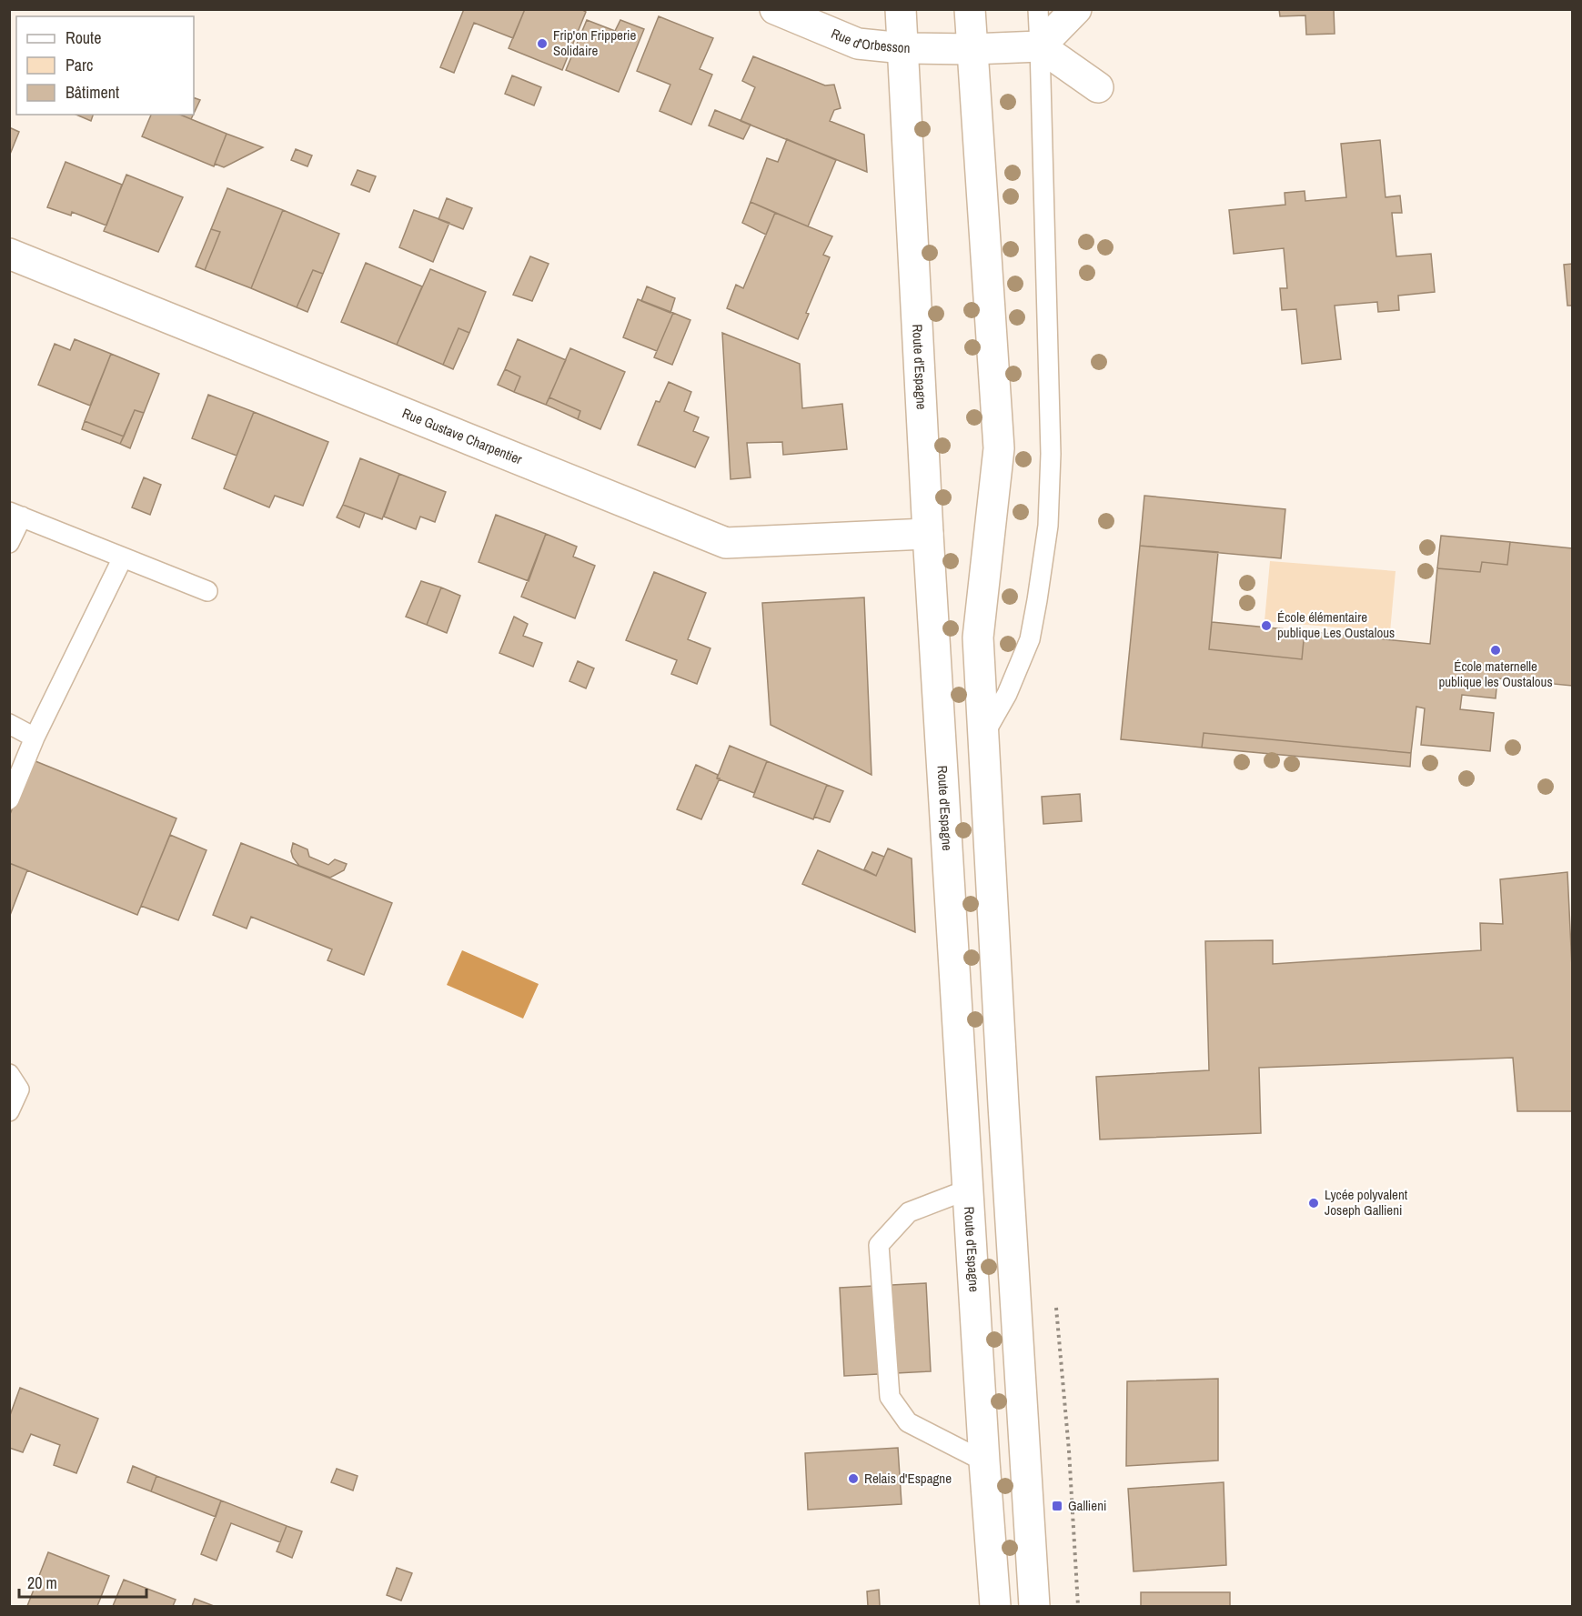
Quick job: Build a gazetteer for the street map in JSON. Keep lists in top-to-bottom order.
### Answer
{
  "streets": {
    "main road": ["Rue d'Orbesson", "Route d'Espagne", "Rue Gustave Charpentier"]
  },
  "crossings": [
    ["Rue d'Orbesson", "Route d'Espagne"],
    ["Route d'Espagne", "Rue Gustave Charpentier"]
  ],
  "places": {
    "other": [
      "Frip'on Fripperie Solidaire",
      "École élémentaire publique Les Oustalous",
      "École maternelle publique les Oustalous",
      "Lycée polyvalent Joseph Gallieni",
      "Relais d'Espagne"
    ],
    "transit": ["Gallieni"]
  },
  "legend": ["Route", "Parc", "Bâtiment"],
  "scale_bar": "20 m"
}
